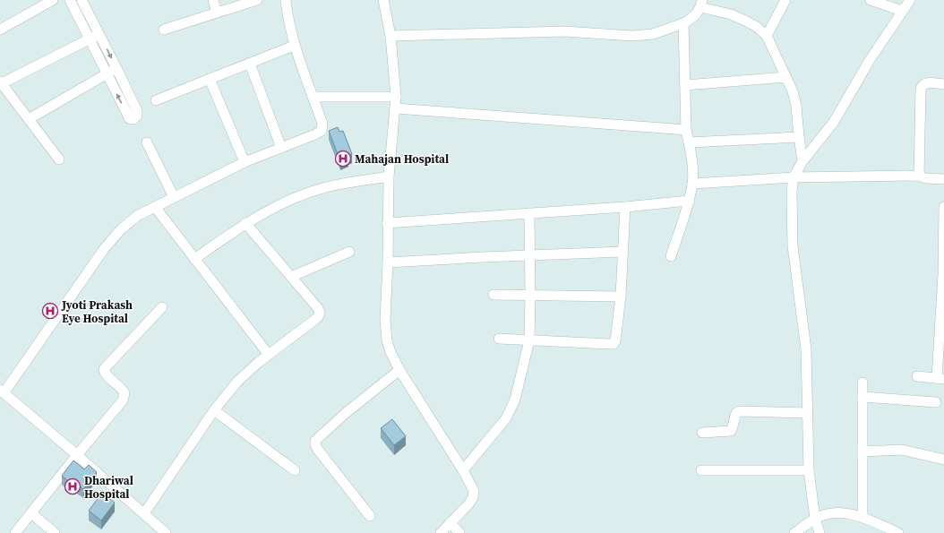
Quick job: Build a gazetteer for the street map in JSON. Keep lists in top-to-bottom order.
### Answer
{
  "places": {
    "hospital": ["Mahajan Hospital", "Jyoti Prakash Eye Hospital", "Dhariwal Hospital"]
  }
}
